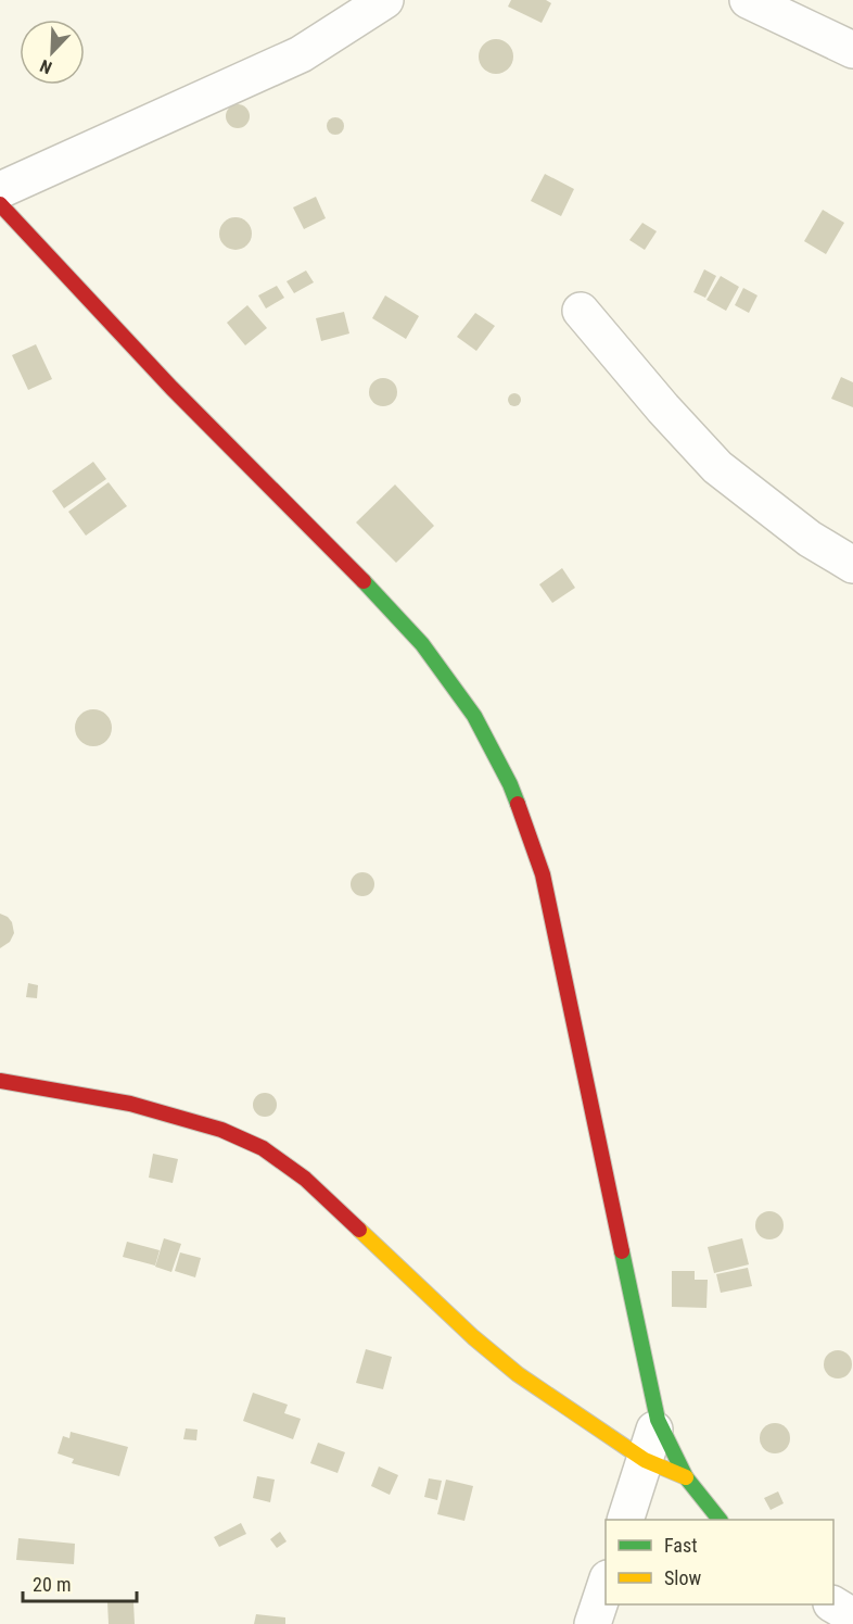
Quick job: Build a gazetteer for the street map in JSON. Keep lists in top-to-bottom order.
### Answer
{
  "legend": ["Fast", "Slow"],
  "scale_bar": "20 m",
  "north": "bottom left"
}
